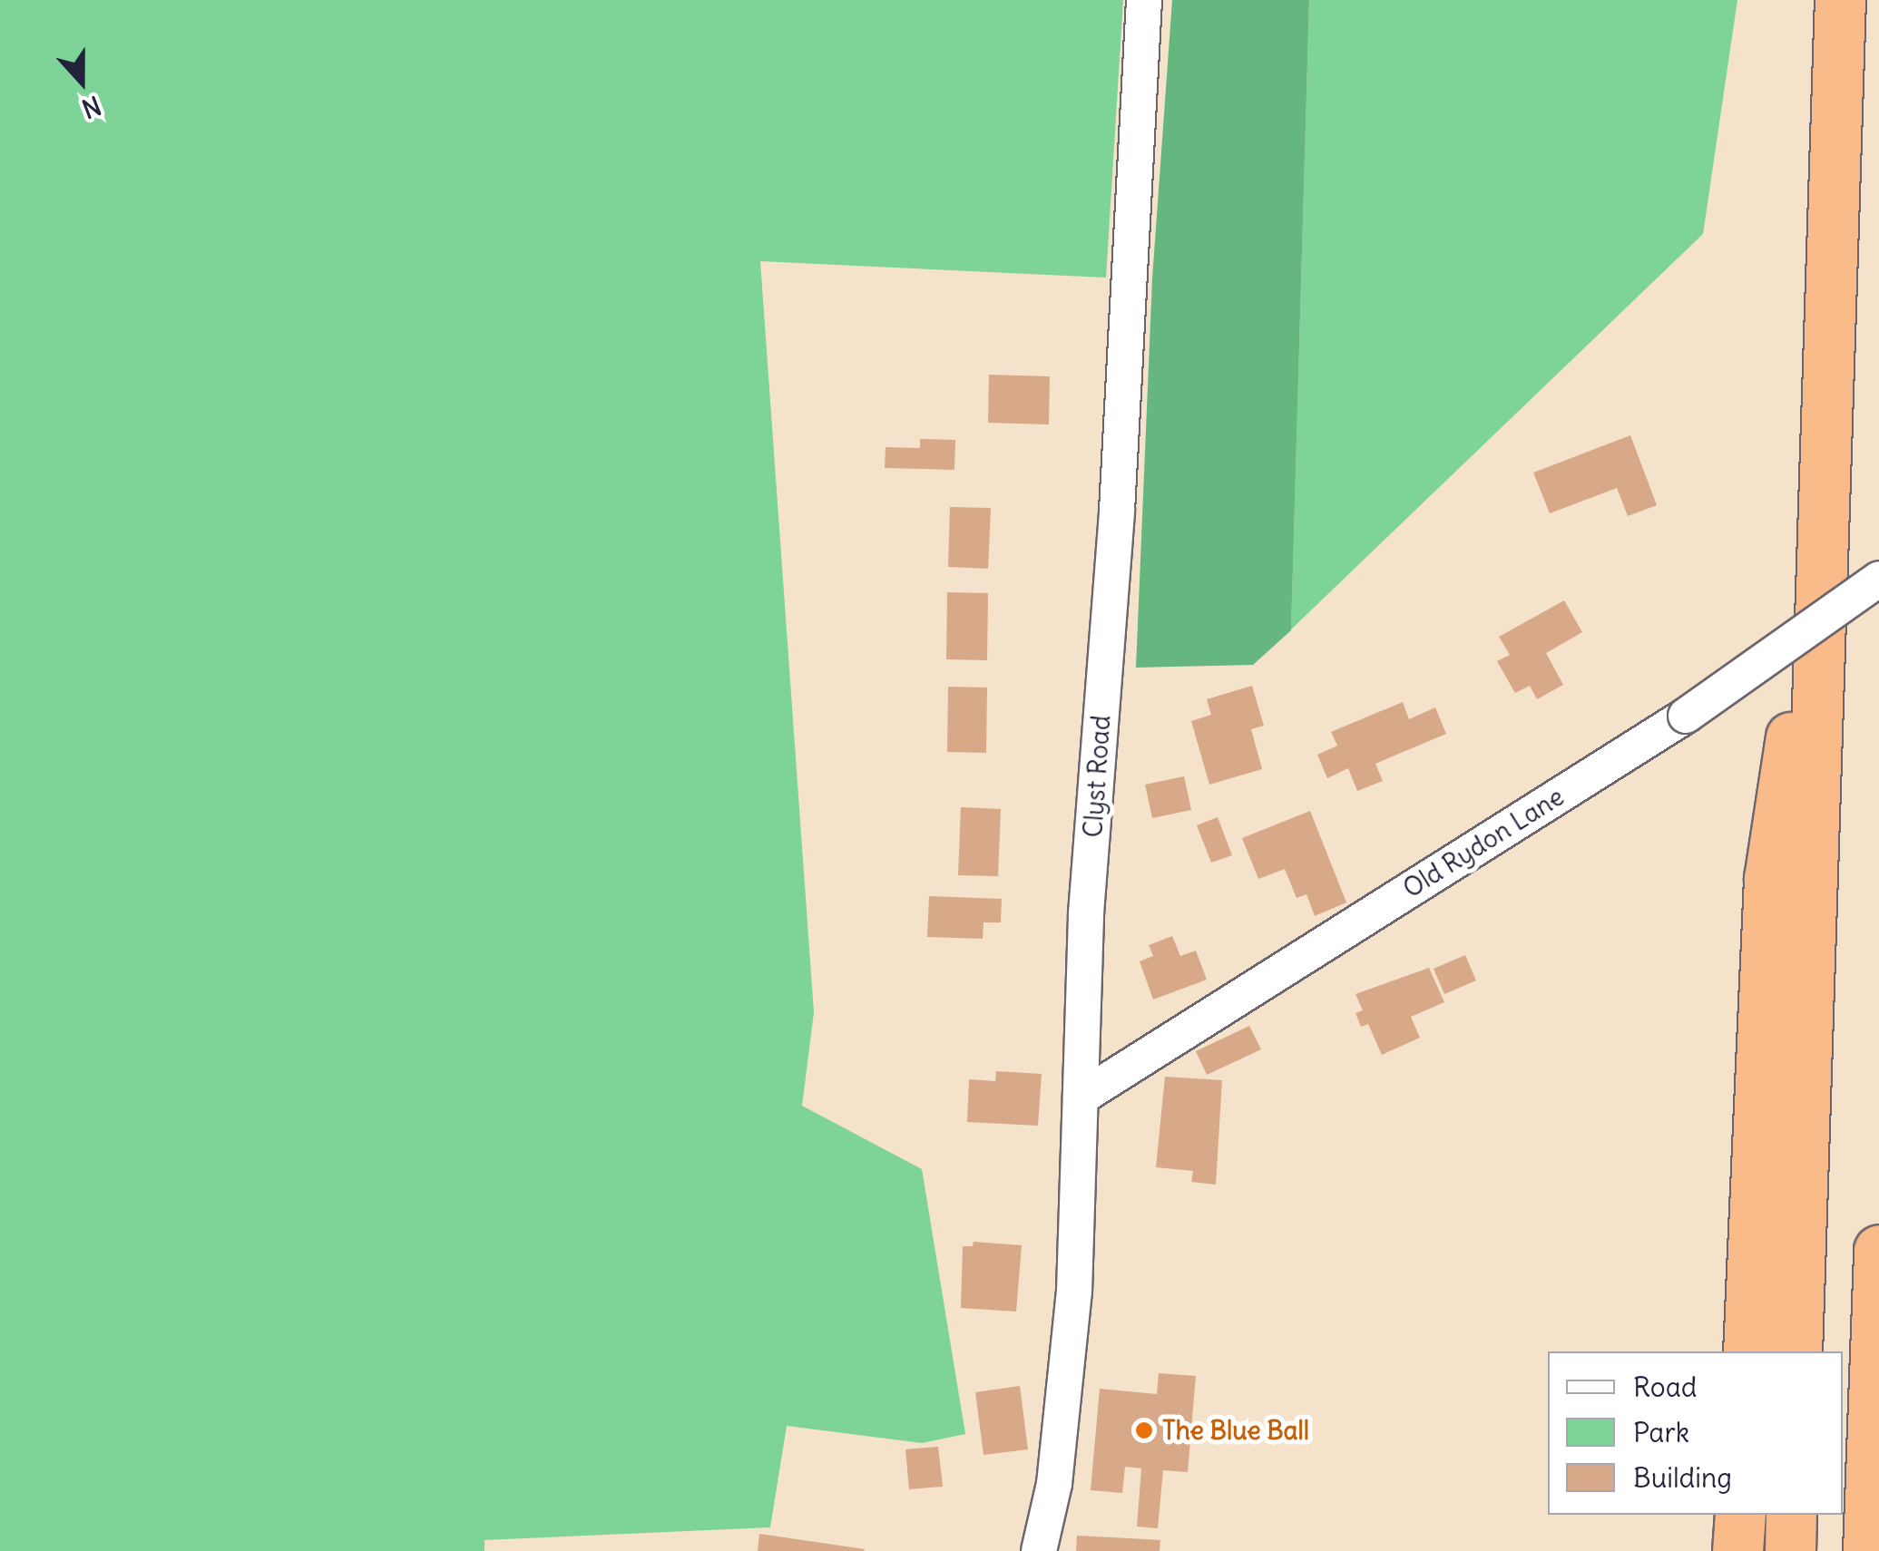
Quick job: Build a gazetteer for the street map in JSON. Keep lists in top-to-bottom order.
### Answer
{
  "streets": {
    "street": ["Clyst Road", "Old Rydon Lane"]
  },
  "crossings": [
    ["Clyst Road", "Old Rydon Lane"]
  ],
  "places": ["The Blue Ball"],
  "legend": ["Road", "Park", "Building"],
  "north": "bottom"
}
